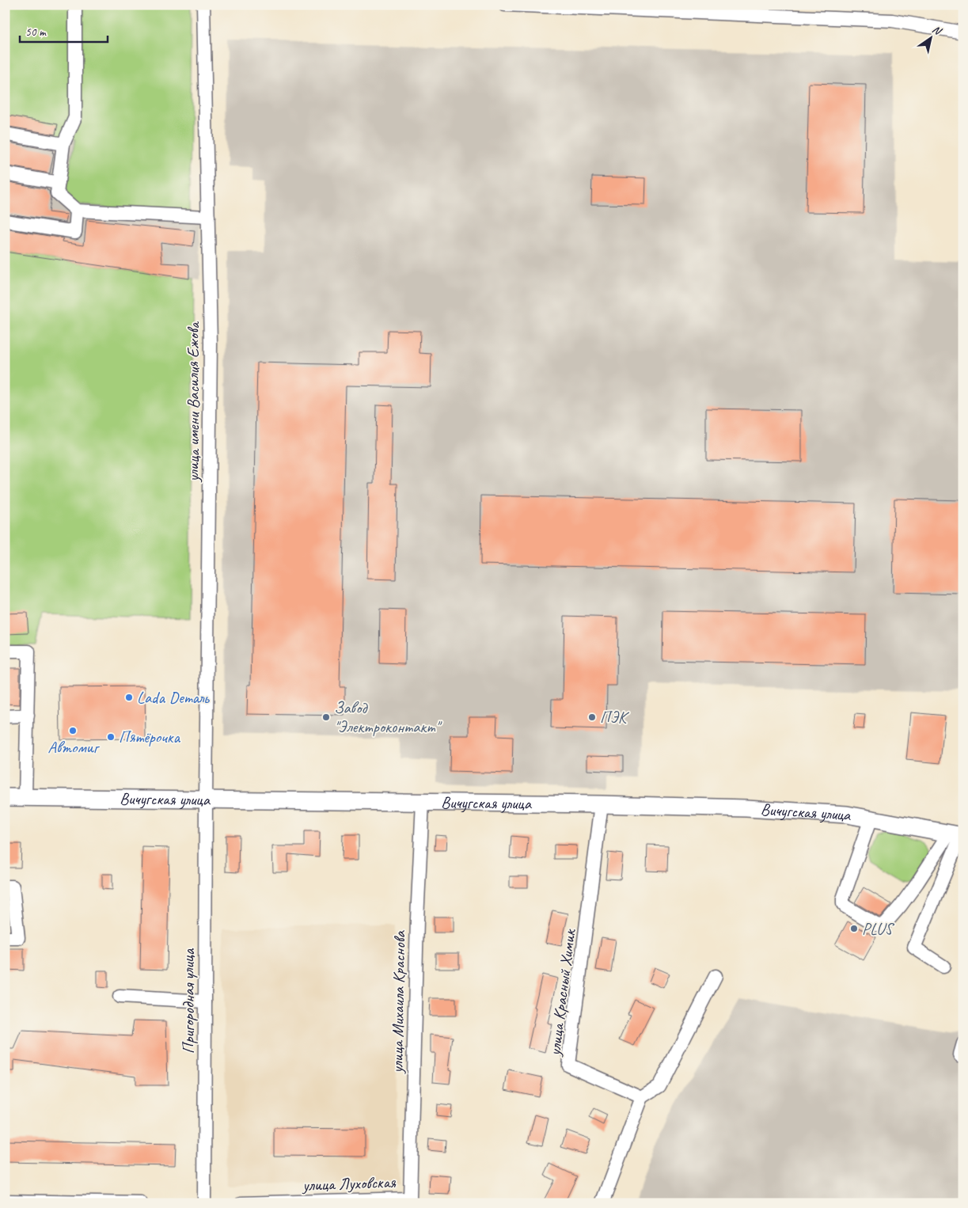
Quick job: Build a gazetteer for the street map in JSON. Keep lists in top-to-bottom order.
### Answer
{
  "streets": {
    "main road": ["Вичугская улица"],
    "street": [
      "улица имени Василия Ежова",
      "улица Красный Химик",
      "Пригородная улица",
      "улица Михаила Краснова",
      "улица Луховская"
    ]
  },
  "crossings": [
    ["улица имени Василия Ежова", "Вичугская улица"],
    ["улица имени Василия Ежова", "Пригородная улица"],
    ["Вичугская улица", "улица Красный Химик"],
    ["Вичугская улица", "Пригородная улица"],
    ["Вичугская улица", "улица Михаила Краснова"],
    ["улица Михаила Краснова", "улица Луховская"]
  ],
  "places": [
    "Lada Dеталь",
    "Завод \"Электроконтакт\"",
    "ПЭК",
    "Автомиг",
    "Пятёрочка",
    "PLUS"
  ],
  "scale_bar": "50 m",
  "north": "top right"
}
